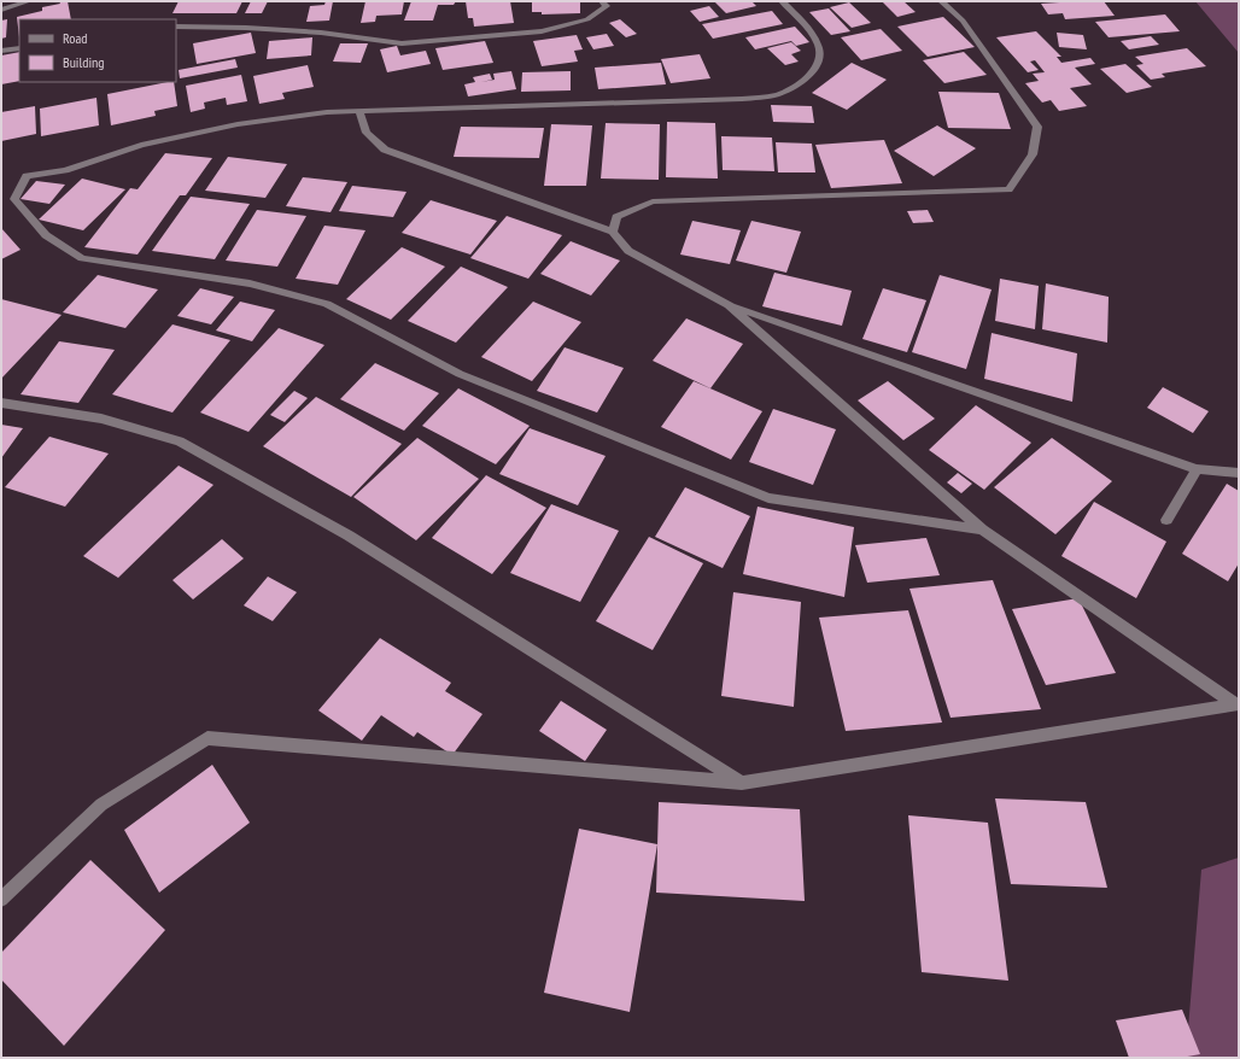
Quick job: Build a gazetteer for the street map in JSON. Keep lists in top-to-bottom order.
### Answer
{
  "legend": ["Road", "Building"]
}
